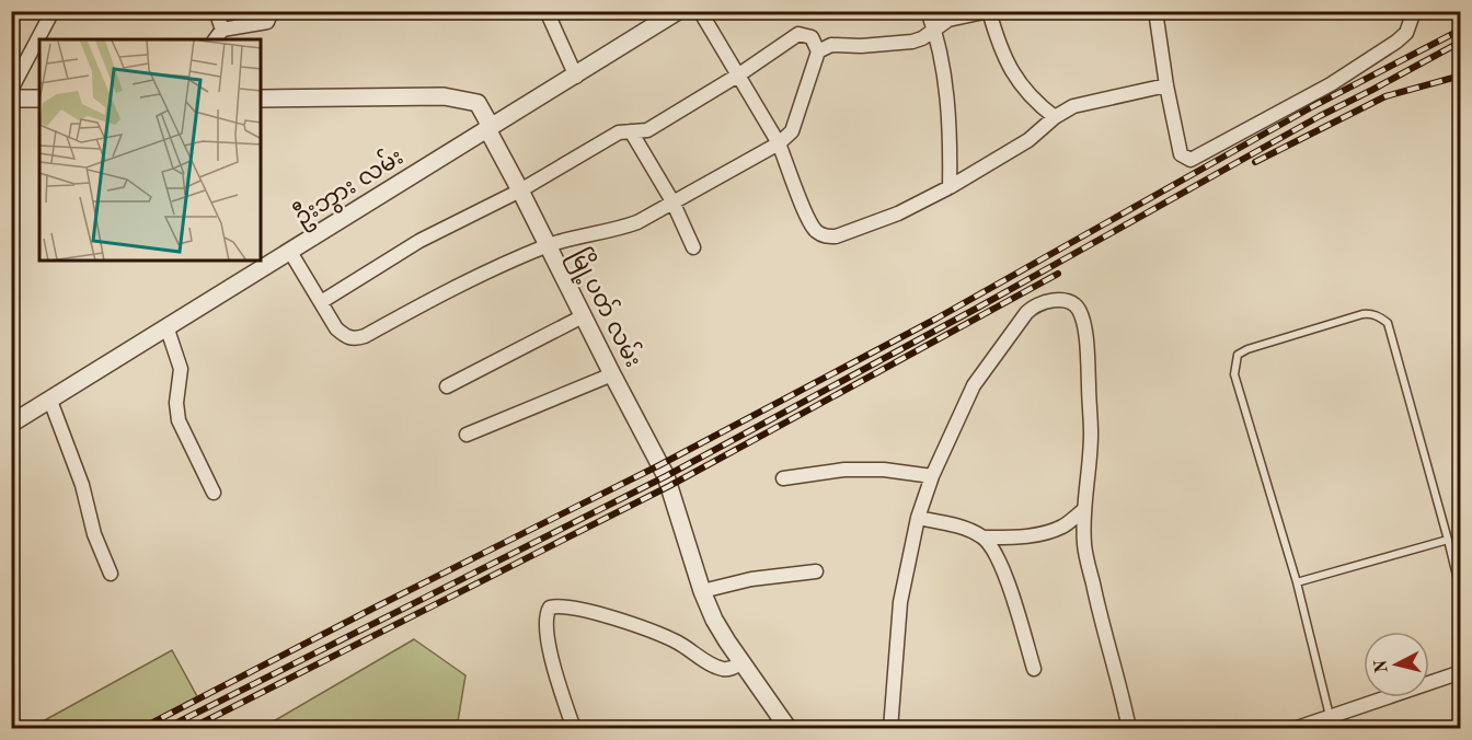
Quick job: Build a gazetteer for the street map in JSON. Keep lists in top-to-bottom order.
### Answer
{
  "streets": {
    "street": ["ဦးဘွား လမ်း", "မြို့ပတ် လမ်း"]
  },
  "crossings": [
    ["ဦးဘွား လမ်း", "မြို့ပတ် လမ်း"]
  ],
  "north": "left"
}
